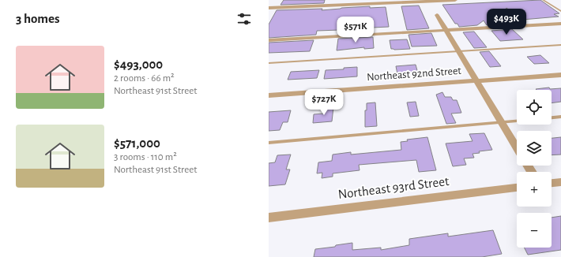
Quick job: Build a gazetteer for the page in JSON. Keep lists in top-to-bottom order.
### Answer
{
  "streets": {
    "street": ["Northeast 92nd Street", "Northeast 93rd Street"]
  },
  "page": {
    "heading": "3 homes",
    "price": ["$493K", "$571K", "$727K"],
    "list": [
      {
        "name": "$493,000",
        "note": "2 rooms · 66 m² · Northeast 91st Street"
      },
      {
        "name": "$571,000",
        "note": "3 rooms · 110 m² · Northeast 91st Street"
      }
    ],
    "map_buttons": ["+", "−"]
  }
}
